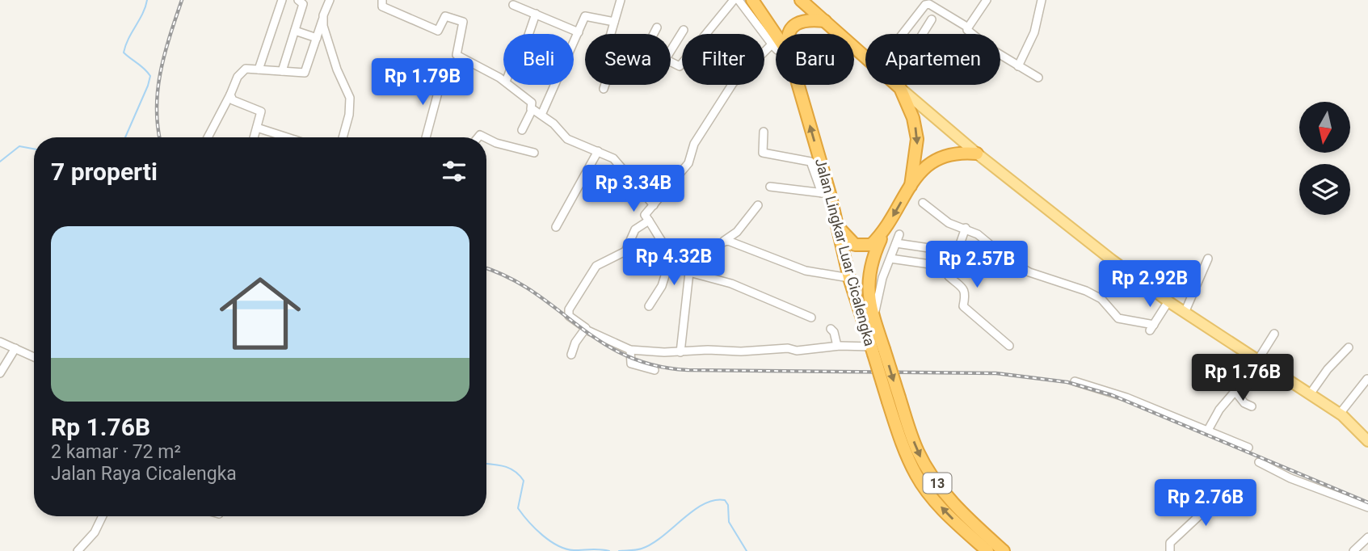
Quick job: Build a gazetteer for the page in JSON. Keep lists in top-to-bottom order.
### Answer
{
  "streets": {
    "highway": ["Jalan Lingkar Luar Cicalengka", "13"]
  },
  "crossings": [
    ["Jalan Lingkar Luar Cicalengka", "13"]
  ],
  "north": "bottom",
  "page": {
    "chip": [
      "Beli",
      "Sewa",
      "Filter",
      "Baru",
      "Apartemen"
    ],
    "price": [
      "Rp 1.79B",
      "Rp 3.34B",
      "Rp 4.32B",
      "Rp 2.57B",
      "Rp 2.92B",
      "Rp 1.76B",
      "Rp 2.76B"
    ],
    "heading": "7 properti",
    "list": [
      {
        "name": "Rp 1.76B",
        "note": "2 kamar · 72 m² · Jalan Raya Cicalengka"
      }
    ]
  }
}
